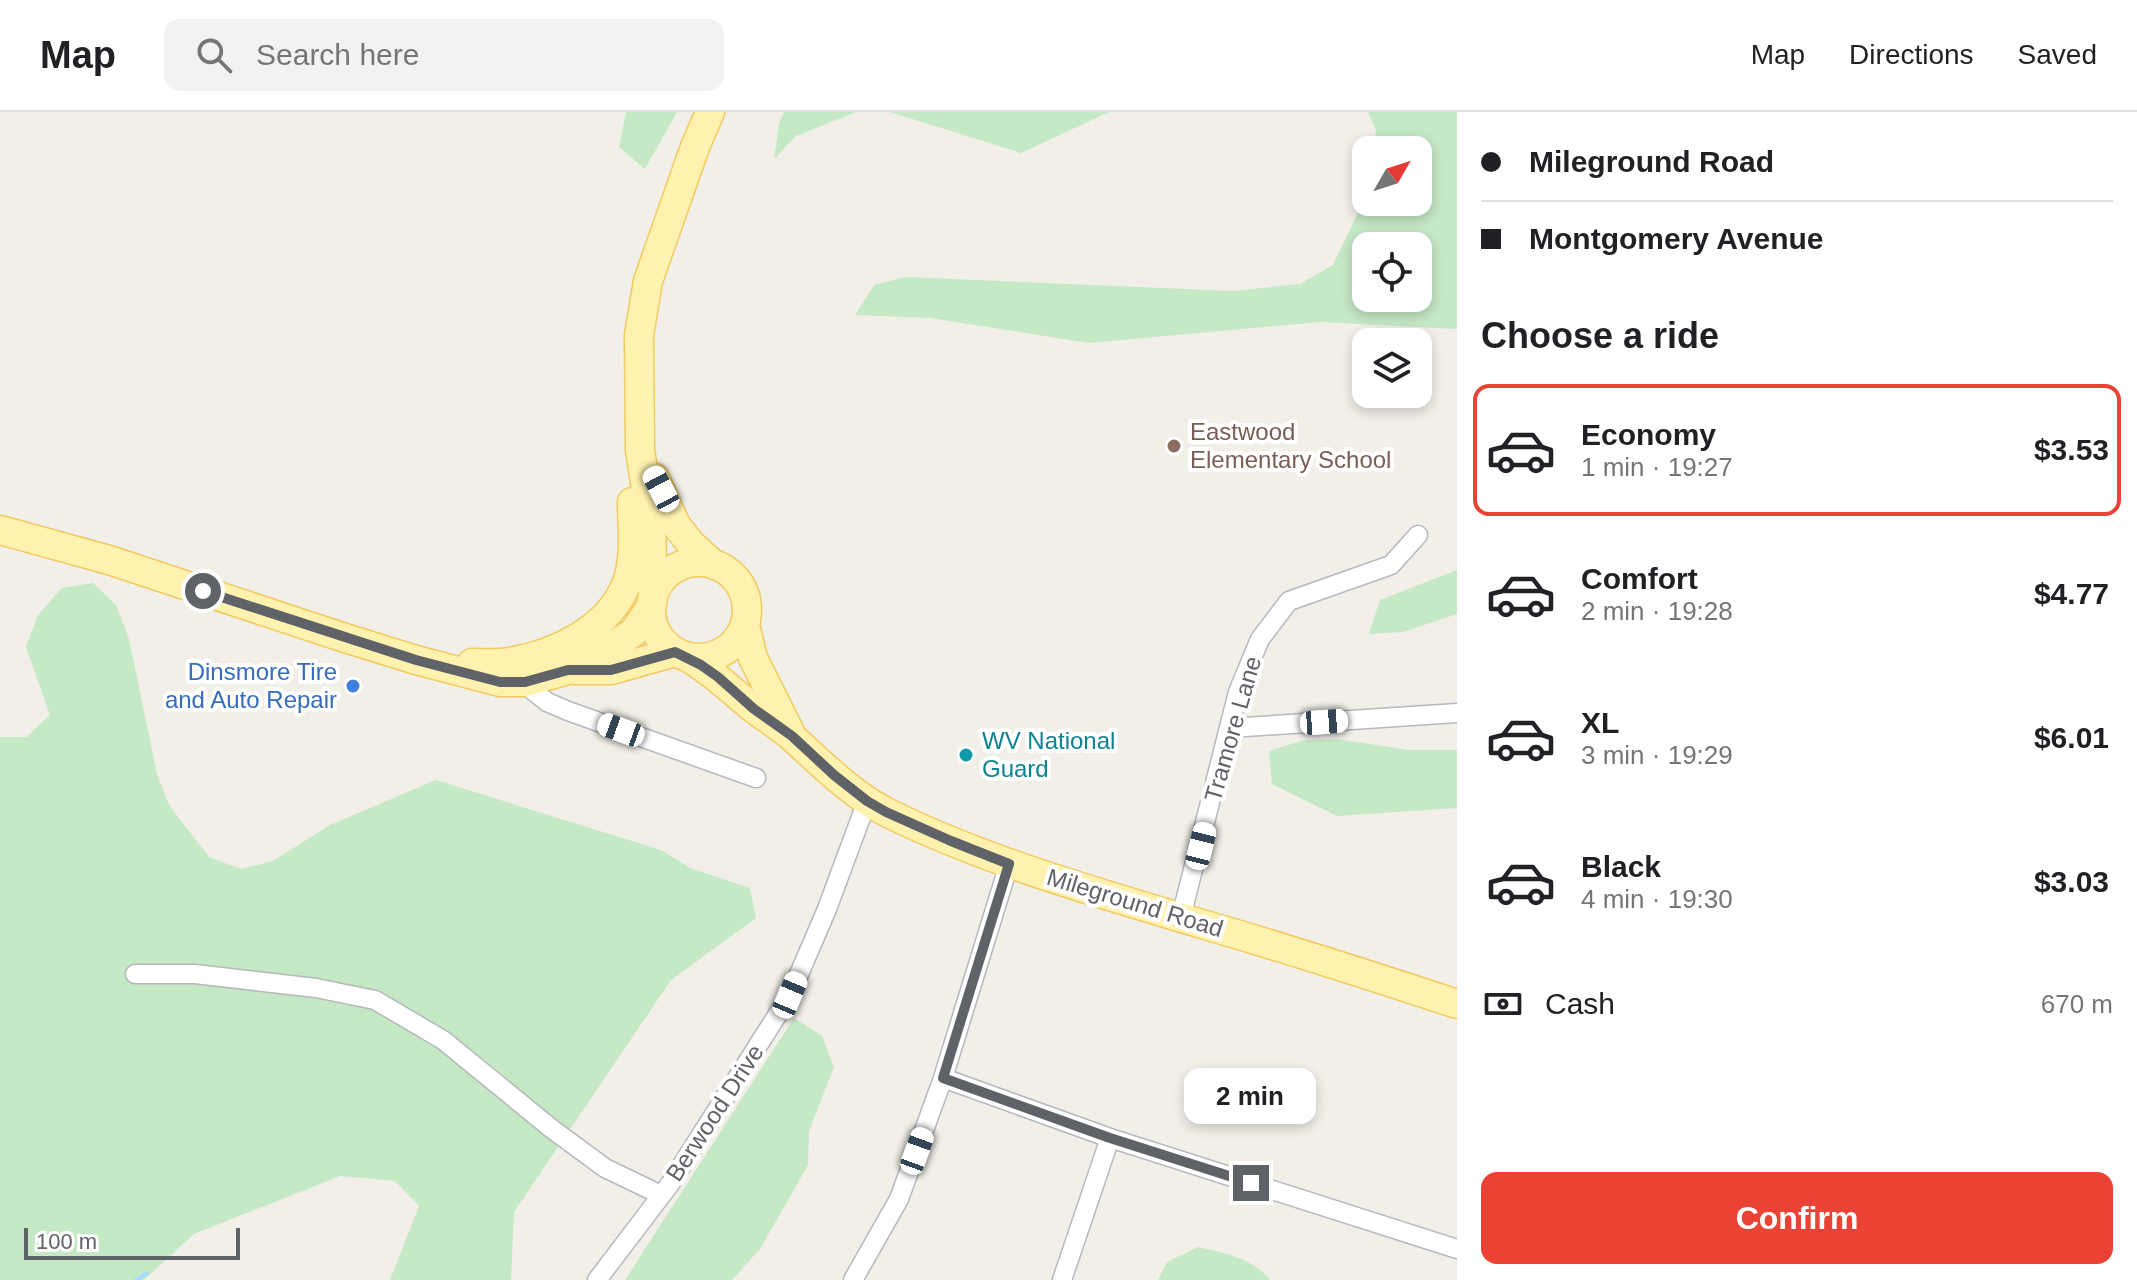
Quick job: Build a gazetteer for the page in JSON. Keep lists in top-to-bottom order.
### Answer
{
  "streets": {
    "main road": ["Mileground Road"],
    "street": ["Tramore Lane", "Berwood Drive"]
  },
  "crossings": [
    ["Tramore Lane", "Mileground Road"],
    ["Mileground Road", "Berwood Drive"]
  ],
  "places": ["Eastwood Elementary School", "Dinsmore Tire and Auto Repair", "WV National Guard"],
  "scale_bar": "100 m",
  "north": "top right",
  "page": {
    "header": "Map",
    "search": "Search here",
    "nav": ["Map", "Directions", "Saved"],
    "banner": ["Mileground Road", "Montgomery Avenue"],
    "heading": "Choose a ride",
    "list": [
      {
        "name": "Economy",
        "note": "1 min · 19:27",
        "value": "$3.53"
      },
      {
        "name": "Comfort",
        "note": "2 min · 19:28",
        "value": "$4.77"
      },
      {
        "name": "XL",
        "note": "3 min · 19:29",
        "value": "$6.01"
      },
      {
        "name": "Black",
        "note": "4 min · 19:30",
        "value": "$3.03"
      }
    ],
    "pay": ["Cash", "670 m"],
    "bubble": "2 min",
    "buttons": "Confirm",
    "scale": "100 m"
  }
}
